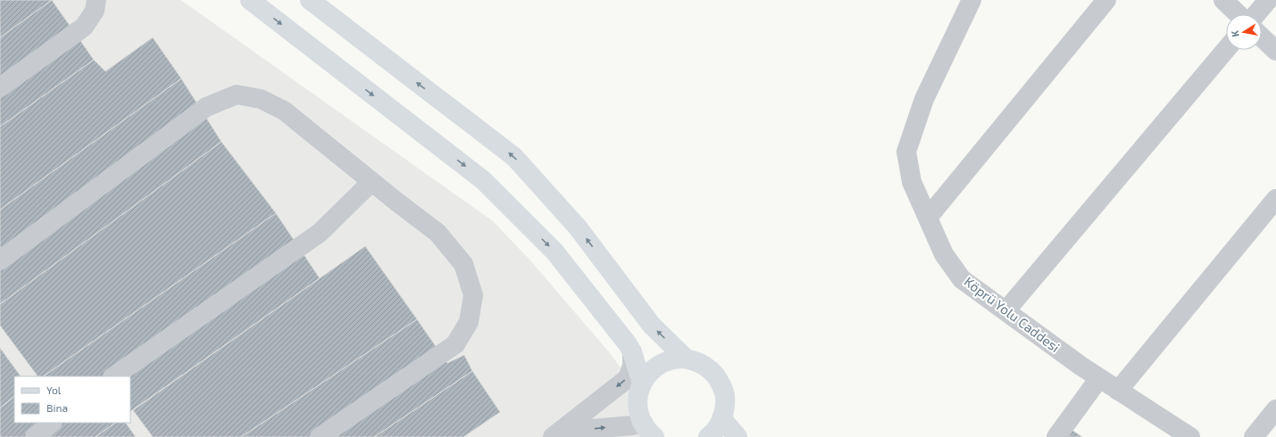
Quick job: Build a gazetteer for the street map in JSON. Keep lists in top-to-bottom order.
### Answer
{
  "streets": {
    "street": ["Köprü Yolu Caddesi"]
  },
  "legend": ["Yol", "Bina"],
  "north": "left"
}
